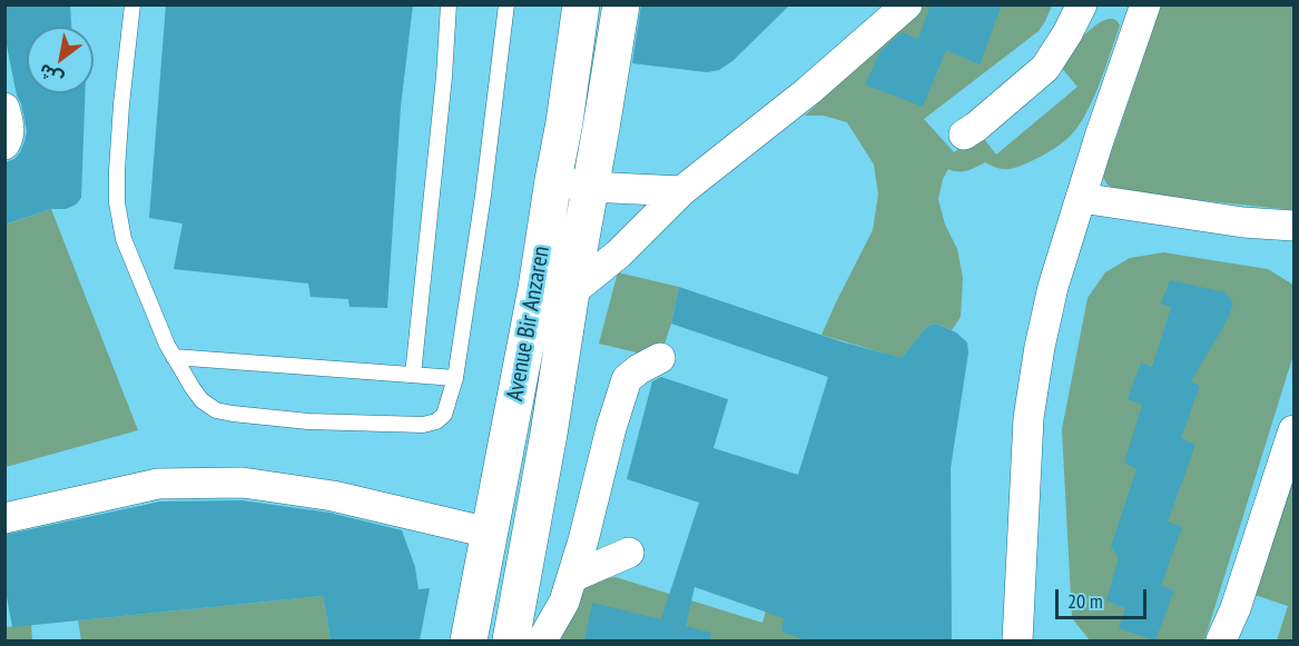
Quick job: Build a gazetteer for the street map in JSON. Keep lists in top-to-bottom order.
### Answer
{
  "streets": {
    "main road": ["Avenue Bir Anzaren"]
  },
  "scale_bar": "20 m",
  "north": "bottom left"
}
